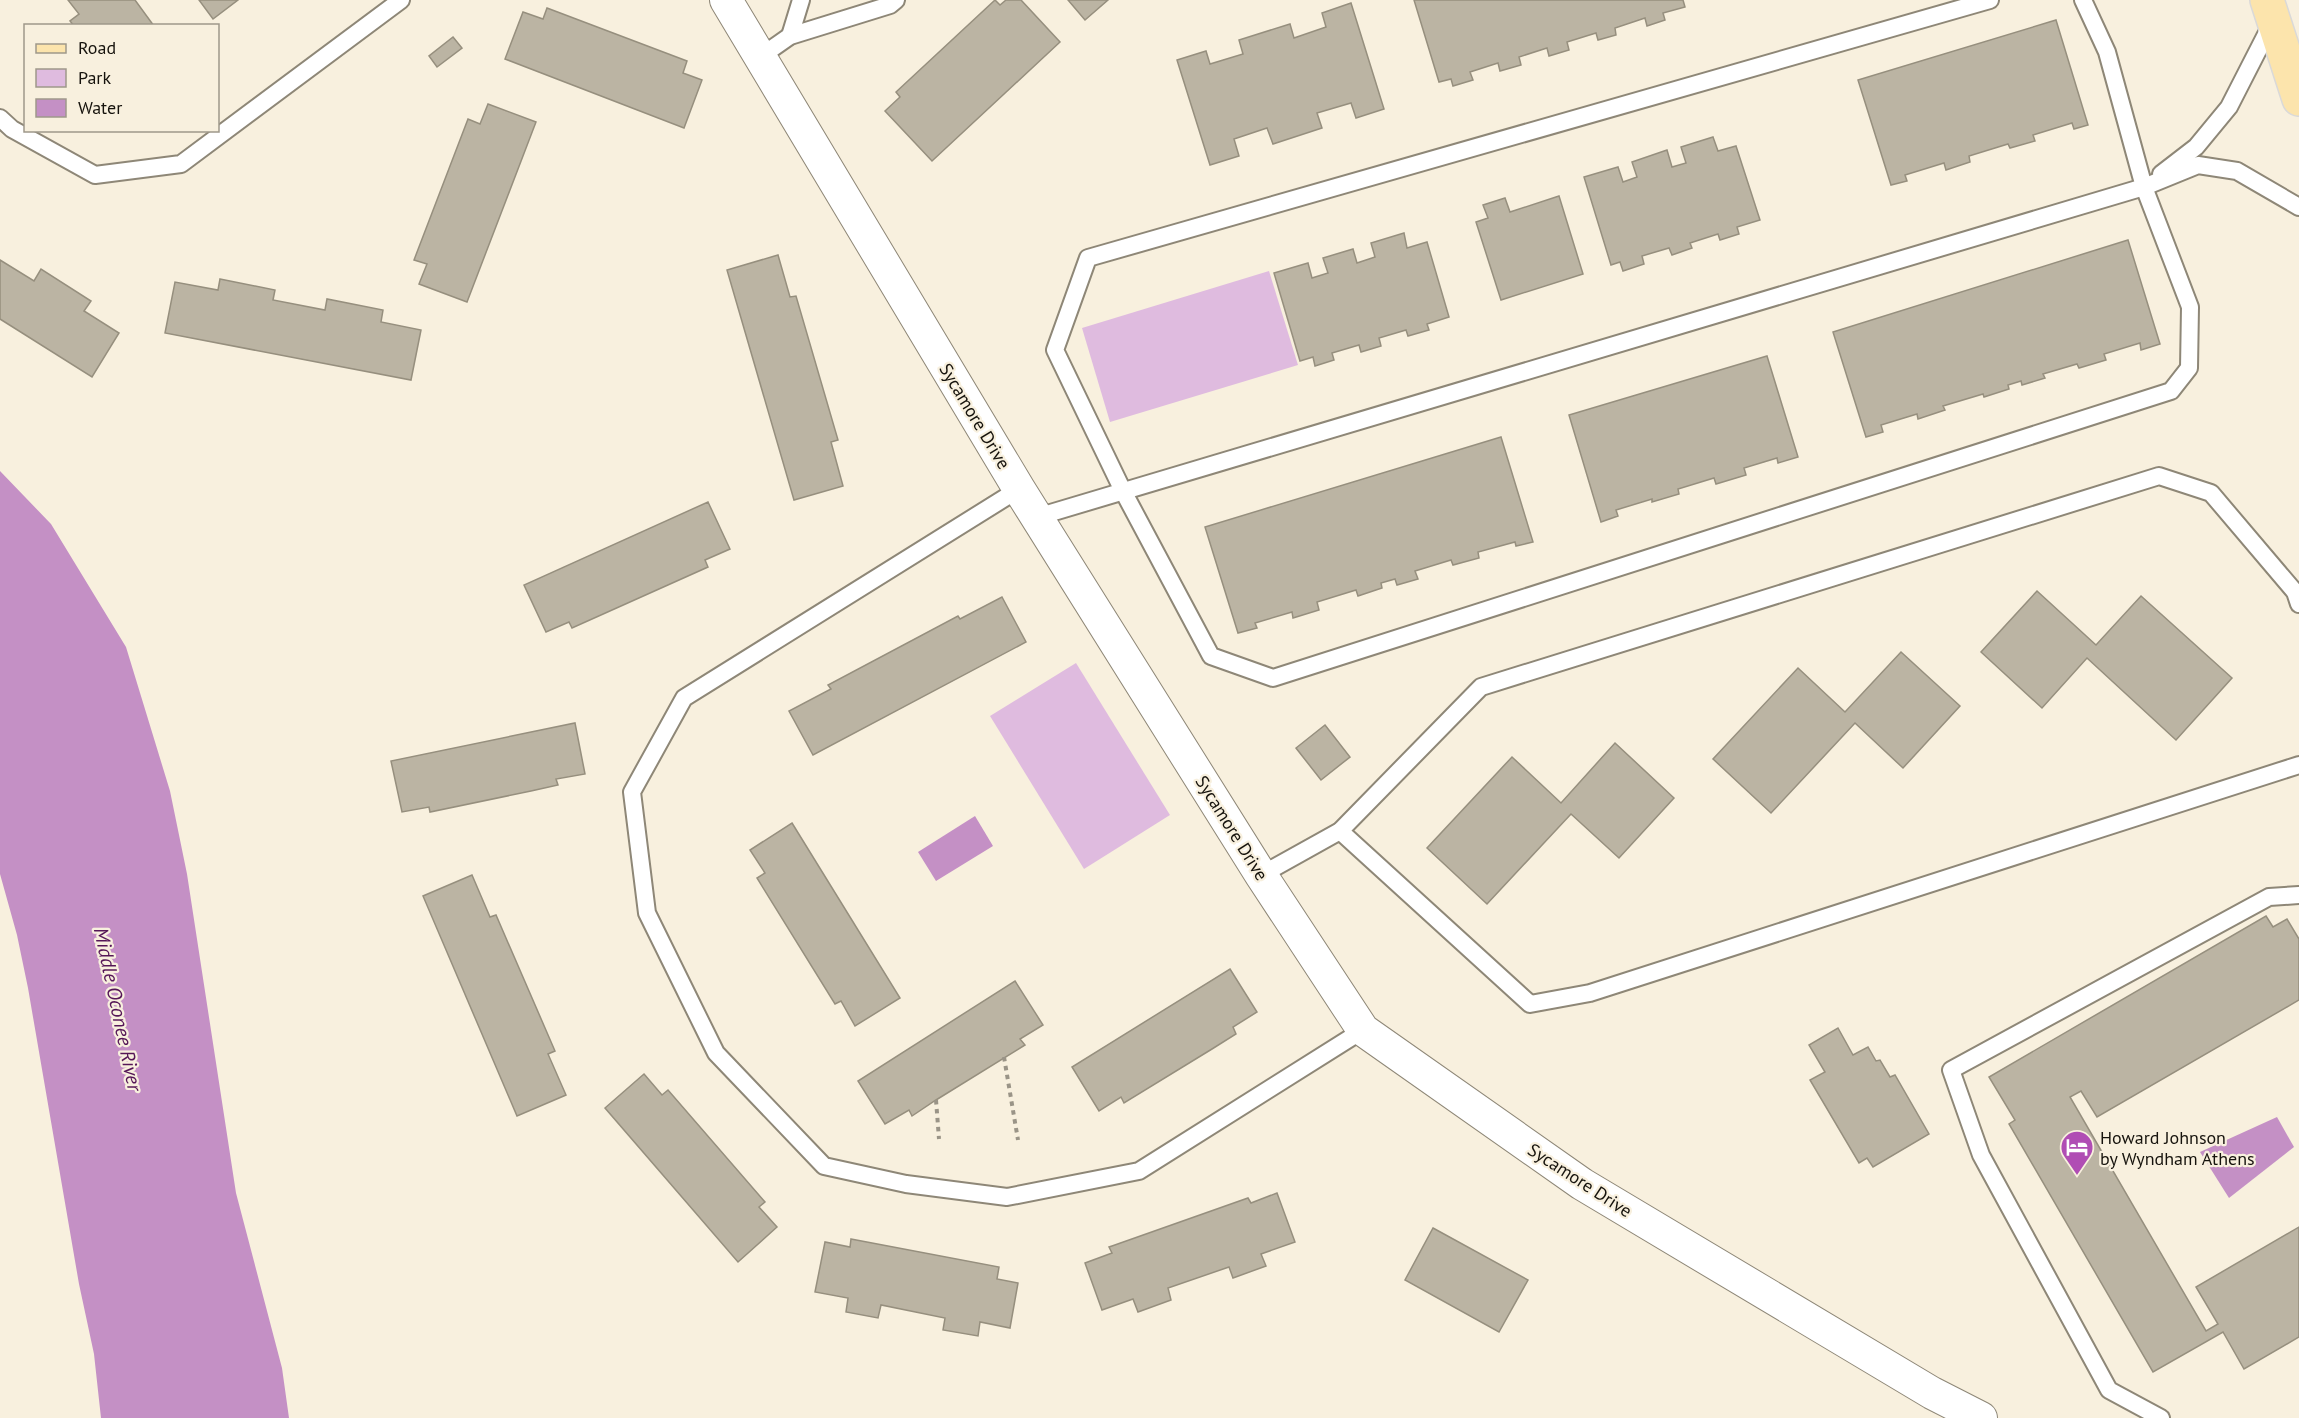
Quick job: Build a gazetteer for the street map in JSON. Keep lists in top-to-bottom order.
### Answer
{
  "streets": {
    "street": ["Sycamore Drive"]
  },
  "water": ["Middle Oconee River"],
  "places": {
    "hotel": ["Howard Johnson by Wyndham Athens"]
  },
  "legend": ["Road", "Park", "Water"]
}
